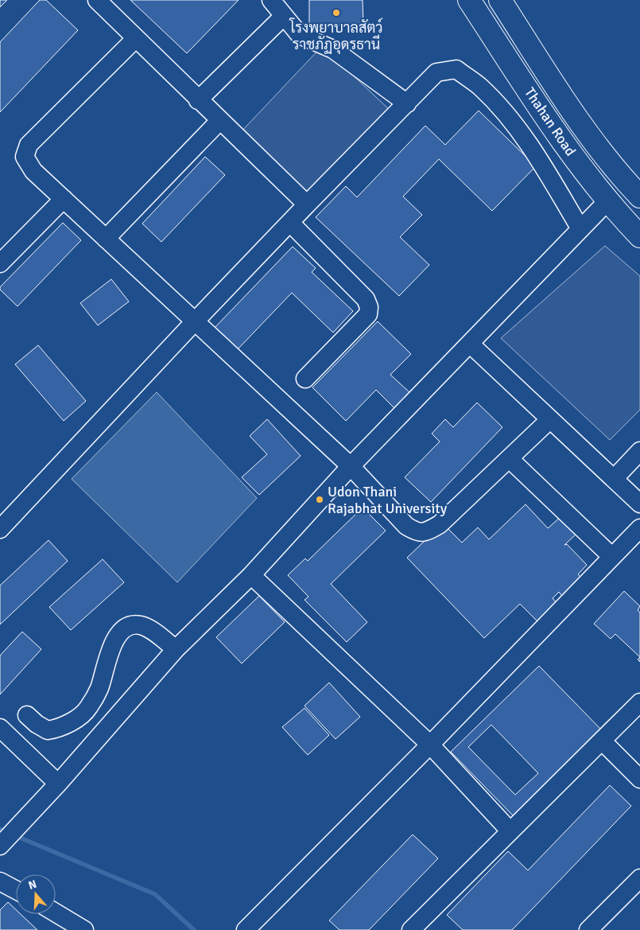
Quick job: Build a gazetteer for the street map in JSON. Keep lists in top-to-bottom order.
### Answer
{
  "streets": {
    "main road": ["Thahan Road"]
  },
  "places": ["โรงพยาบาลสัตว์ ราชภัฏอุดรธานี", "Udon Thani Rajabhat University"],
  "north": "top"
}
